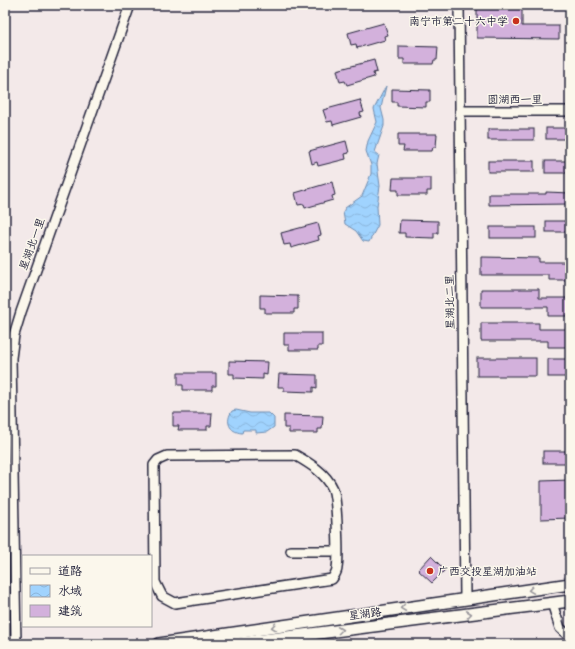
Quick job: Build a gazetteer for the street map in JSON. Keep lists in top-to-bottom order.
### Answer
{
  "streets": {
    "main road": ["星湖路"],
    "street": ["圆湖西一里", "星湖北一里", "星湖北二里"]
  },
  "crossings": [
    ["圆湖西一里", "星湖北二里"],
    ["星湖北二里", "星湖路"]
  ],
  "places": ["南宁市第二十六中学", "广西交投星湖加油站"],
  "legend": ["道路", "水域", "建筑"]
}
